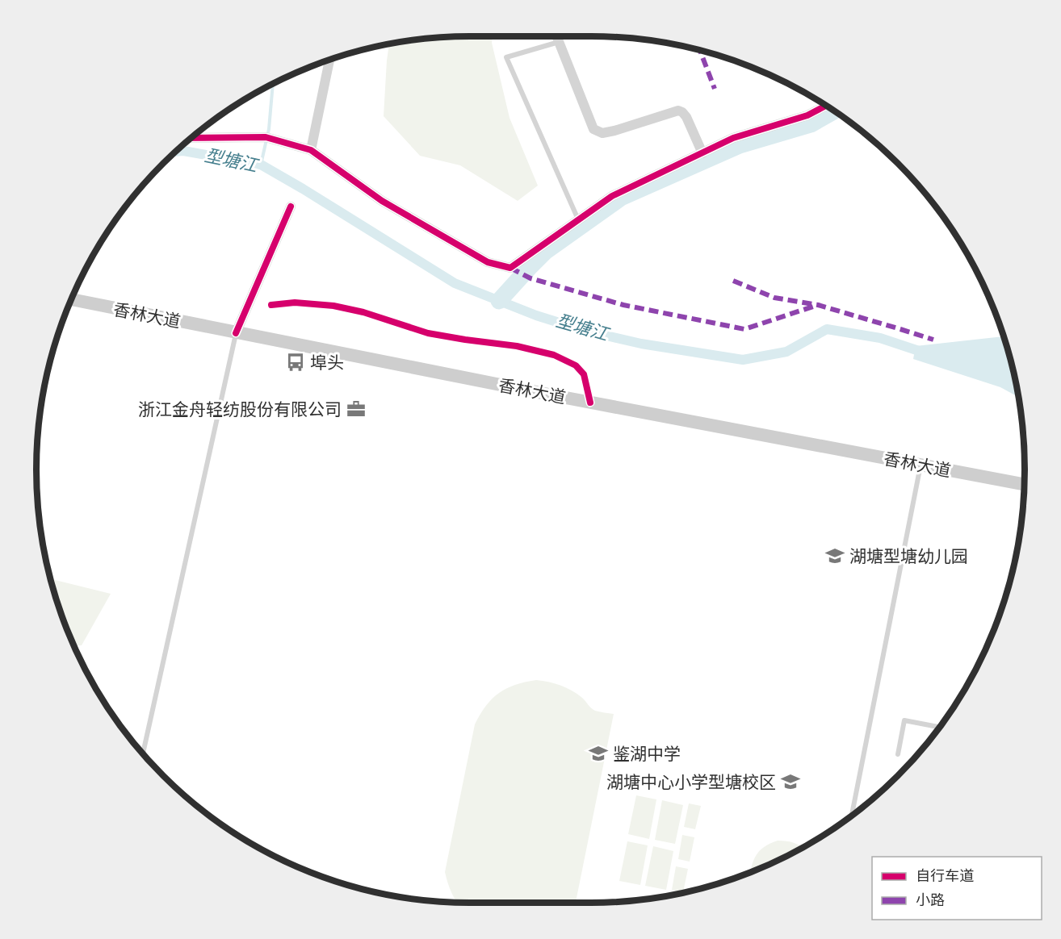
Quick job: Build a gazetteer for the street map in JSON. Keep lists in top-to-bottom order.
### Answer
{
  "streets": {
    "main road": ["香林大道"]
  },
  "water": ["型塘江"],
  "places": {
    "bus stop": ["埠头"],
    "office": ["浙江金舟轻纺股份有限公司"],
    "school or university": ["湖塘型塘幼儿园", "鉴湖中学", "湖塘中心小学型塘校区"]
  },
  "legend": ["自行车道", "小路"]
}
